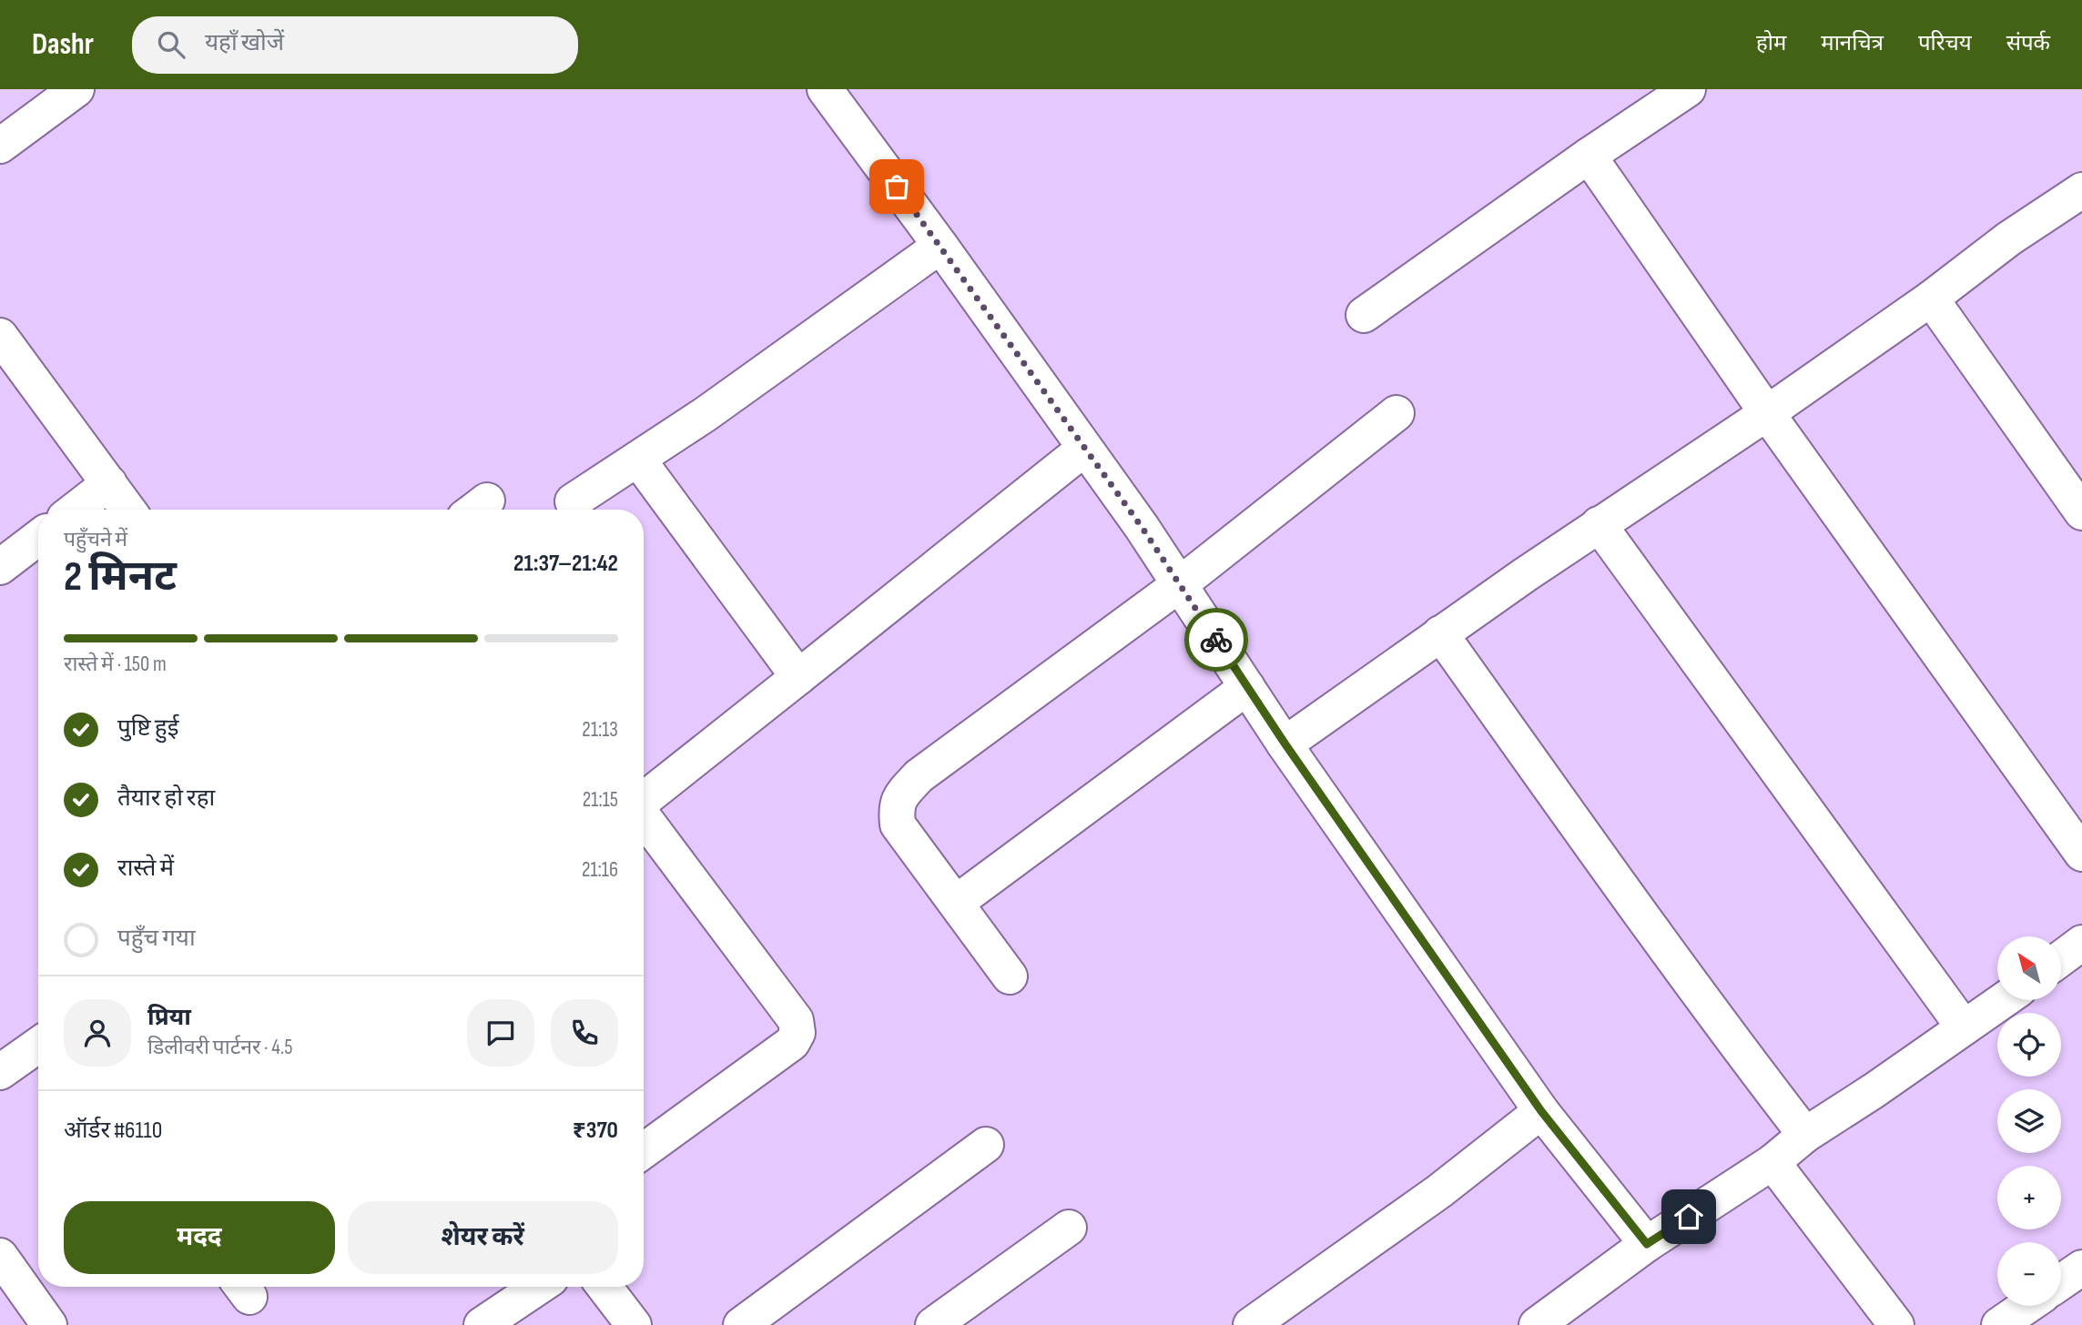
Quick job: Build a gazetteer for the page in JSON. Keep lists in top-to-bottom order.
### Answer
{
  "north": "top left",
  "page": {
    "header": "Dashr",
    "search": "यहाँ खोजें",
    "nav": [
      "होम",
      "मानचित्र",
      "परिचय",
      "संपर्क"
    ],
    "heading": ["2 मिनट", "पहुँचने में", "21:37–21:42"],
    "panel": [
      "प्रिया",
      "डिलीवरी पार्टनर · 4.5",
      "ऑर्डर #6110",
      "₹370"
    ],
    "bar": "रास्ते में · 150 m",
    "list": [
      ["पुष्टि हुई", "21:13"],
      ["तैयार हो रहा", "21:15"],
      ["रास्ते में", "21:16"],
      "पहुँच गया"
    ],
    "map_buttons": ["+", "−"],
    "buttons": ["मदद", "शेयर करें"]
  }
}
